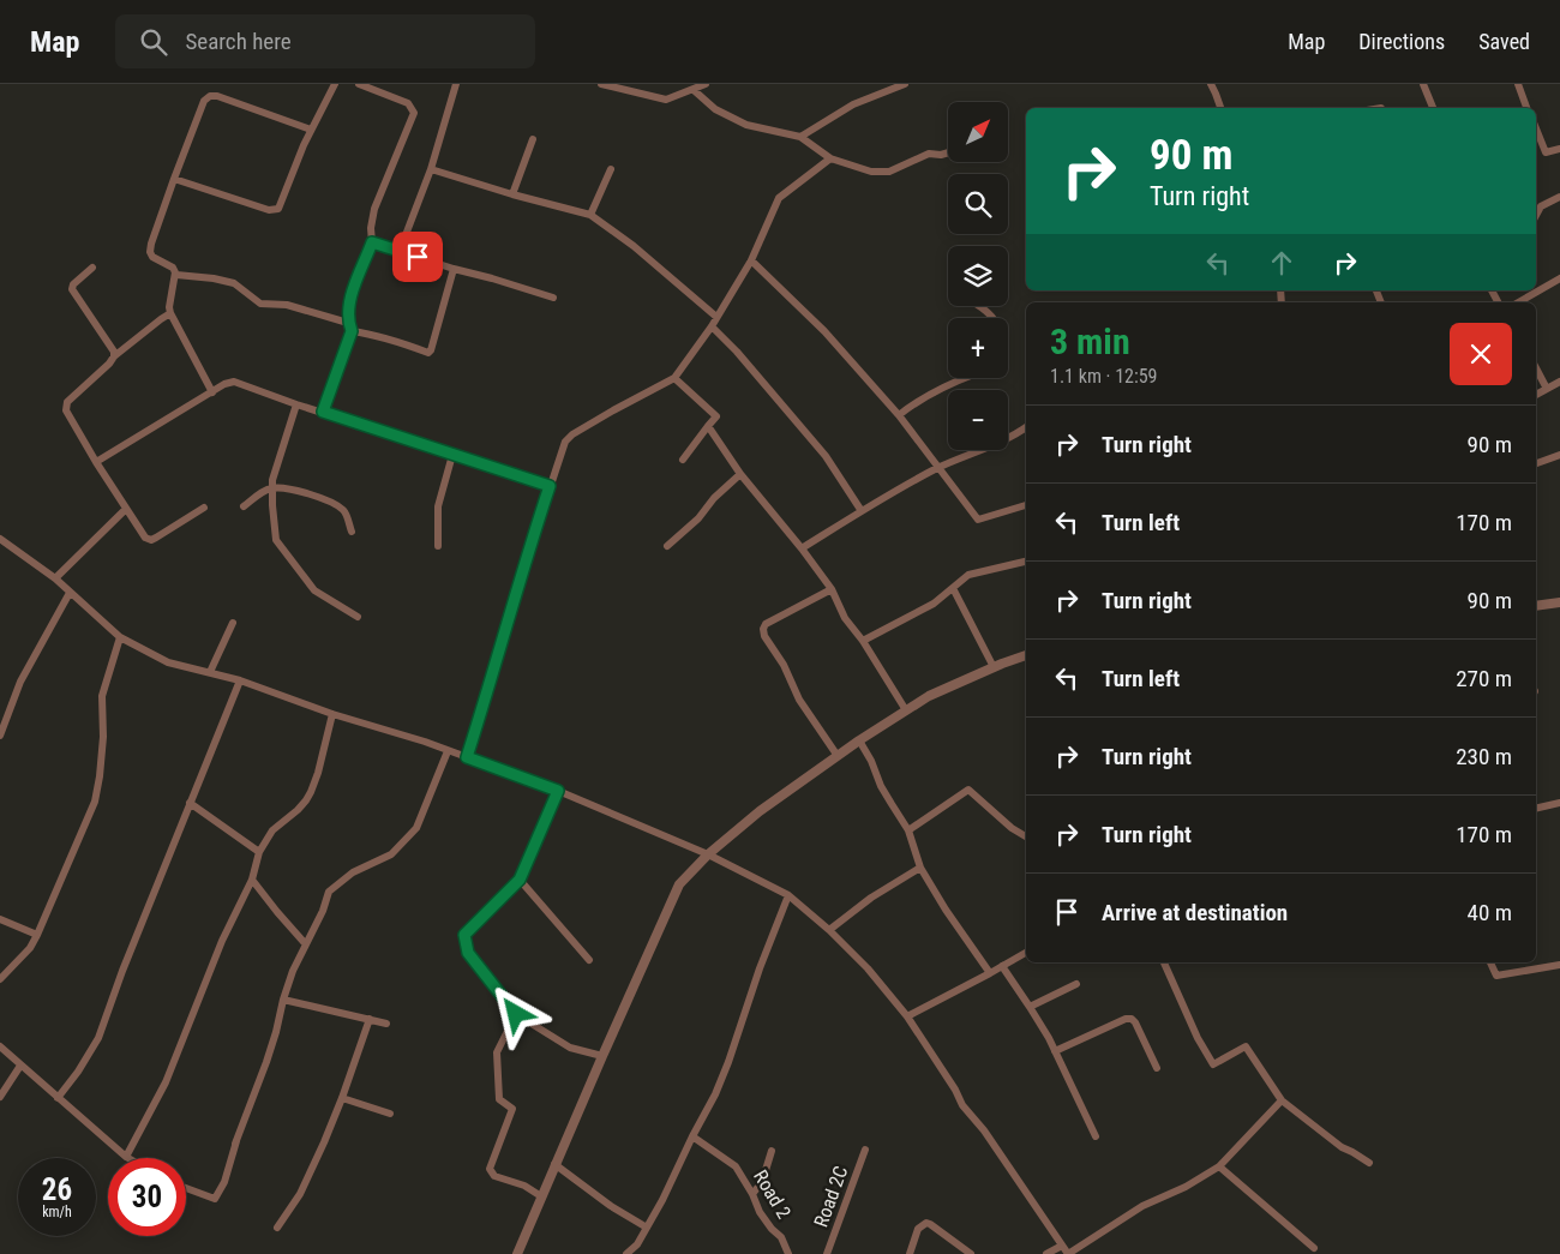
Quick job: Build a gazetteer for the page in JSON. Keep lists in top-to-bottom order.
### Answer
{
  "streets": {
    "street": ["Road 2", "Road 2C"]
  },
  "north": "top right",
  "page": {
    "header": "Map",
    "search": "Search here",
    "nav": ["Map", "Directions", "Saved"],
    "map_buttons": ["+", "−"],
    "turn": ["90 m", "Turn right"],
    "heading": ["3 min", "1.1 km · 12:59"],
    "list": [
      {
        "name": "Turn right",
        "value": "90 m"
      },
      {
        "name": "Turn left",
        "value": "170 m"
      },
      {
        "name": "Turn right",
        "value": "90 m"
      },
      {
        "name": "Turn left",
        "value": "270 m"
      },
      {
        "name": "Turn right",
        "value": "230 m"
      },
      {
        "name": "Turn right",
        "value": "170 m"
      },
      {
        "name": "Arrive at destination",
        "value": "40 m"
      }
    ],
    "speed": "26 km/h",
    "limit": "30"
  }
}
